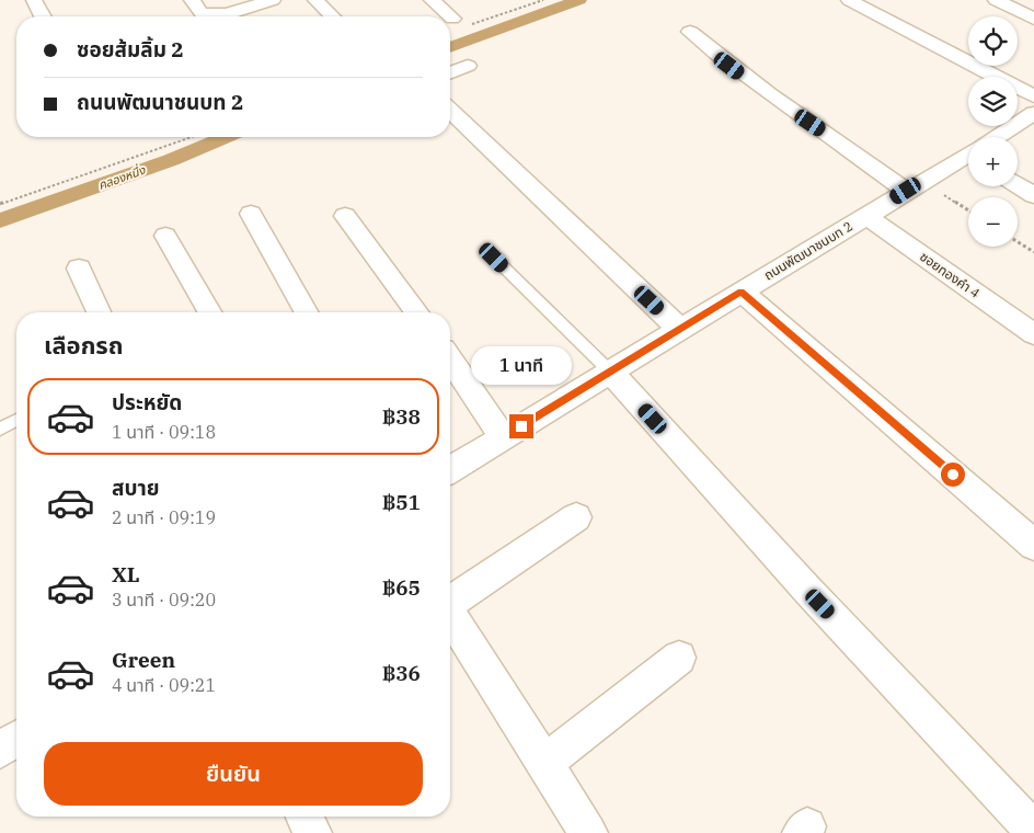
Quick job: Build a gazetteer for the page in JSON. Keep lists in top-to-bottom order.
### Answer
{
  "streets": {
    "street": ["ถนนพัฒนาชนบท 2", "ซอยทองคำ 4"]
  },
  "crossings": [
    ["ถนนพัฒนาชนบท 2", "ซอยทองคำ 4"]
  ],
  "water": ["คลองหนึ่ง"],
  "page": {
    "map_buttons": ["+", "−"],
    "banner": ["ซอยส้มลิ้ม 2", "ถนนพัฒนาชนบท 2"],
    "heading": "เลือกรถ",
    "bubble": "1 นาที",
    "list": [
      {
        "name": "ประหยัด",
        "note": "1 นาที · 09:18",
        "value": "฿38"
      },
      {
        "name": "สบาย",
        "note": "2 นาที · 09:19",
        "value": "฿51"
      },
      {
        "name": "XL",
        "note": "3 นาที · 09:20",
        "value": "฿65"
      },
      {
        "name": "Green",
        "note": "4 นาที · 09:21",
        "value": "฿36"
      }
    ],
    "buttons": "ยืนยัน"
  }
}
